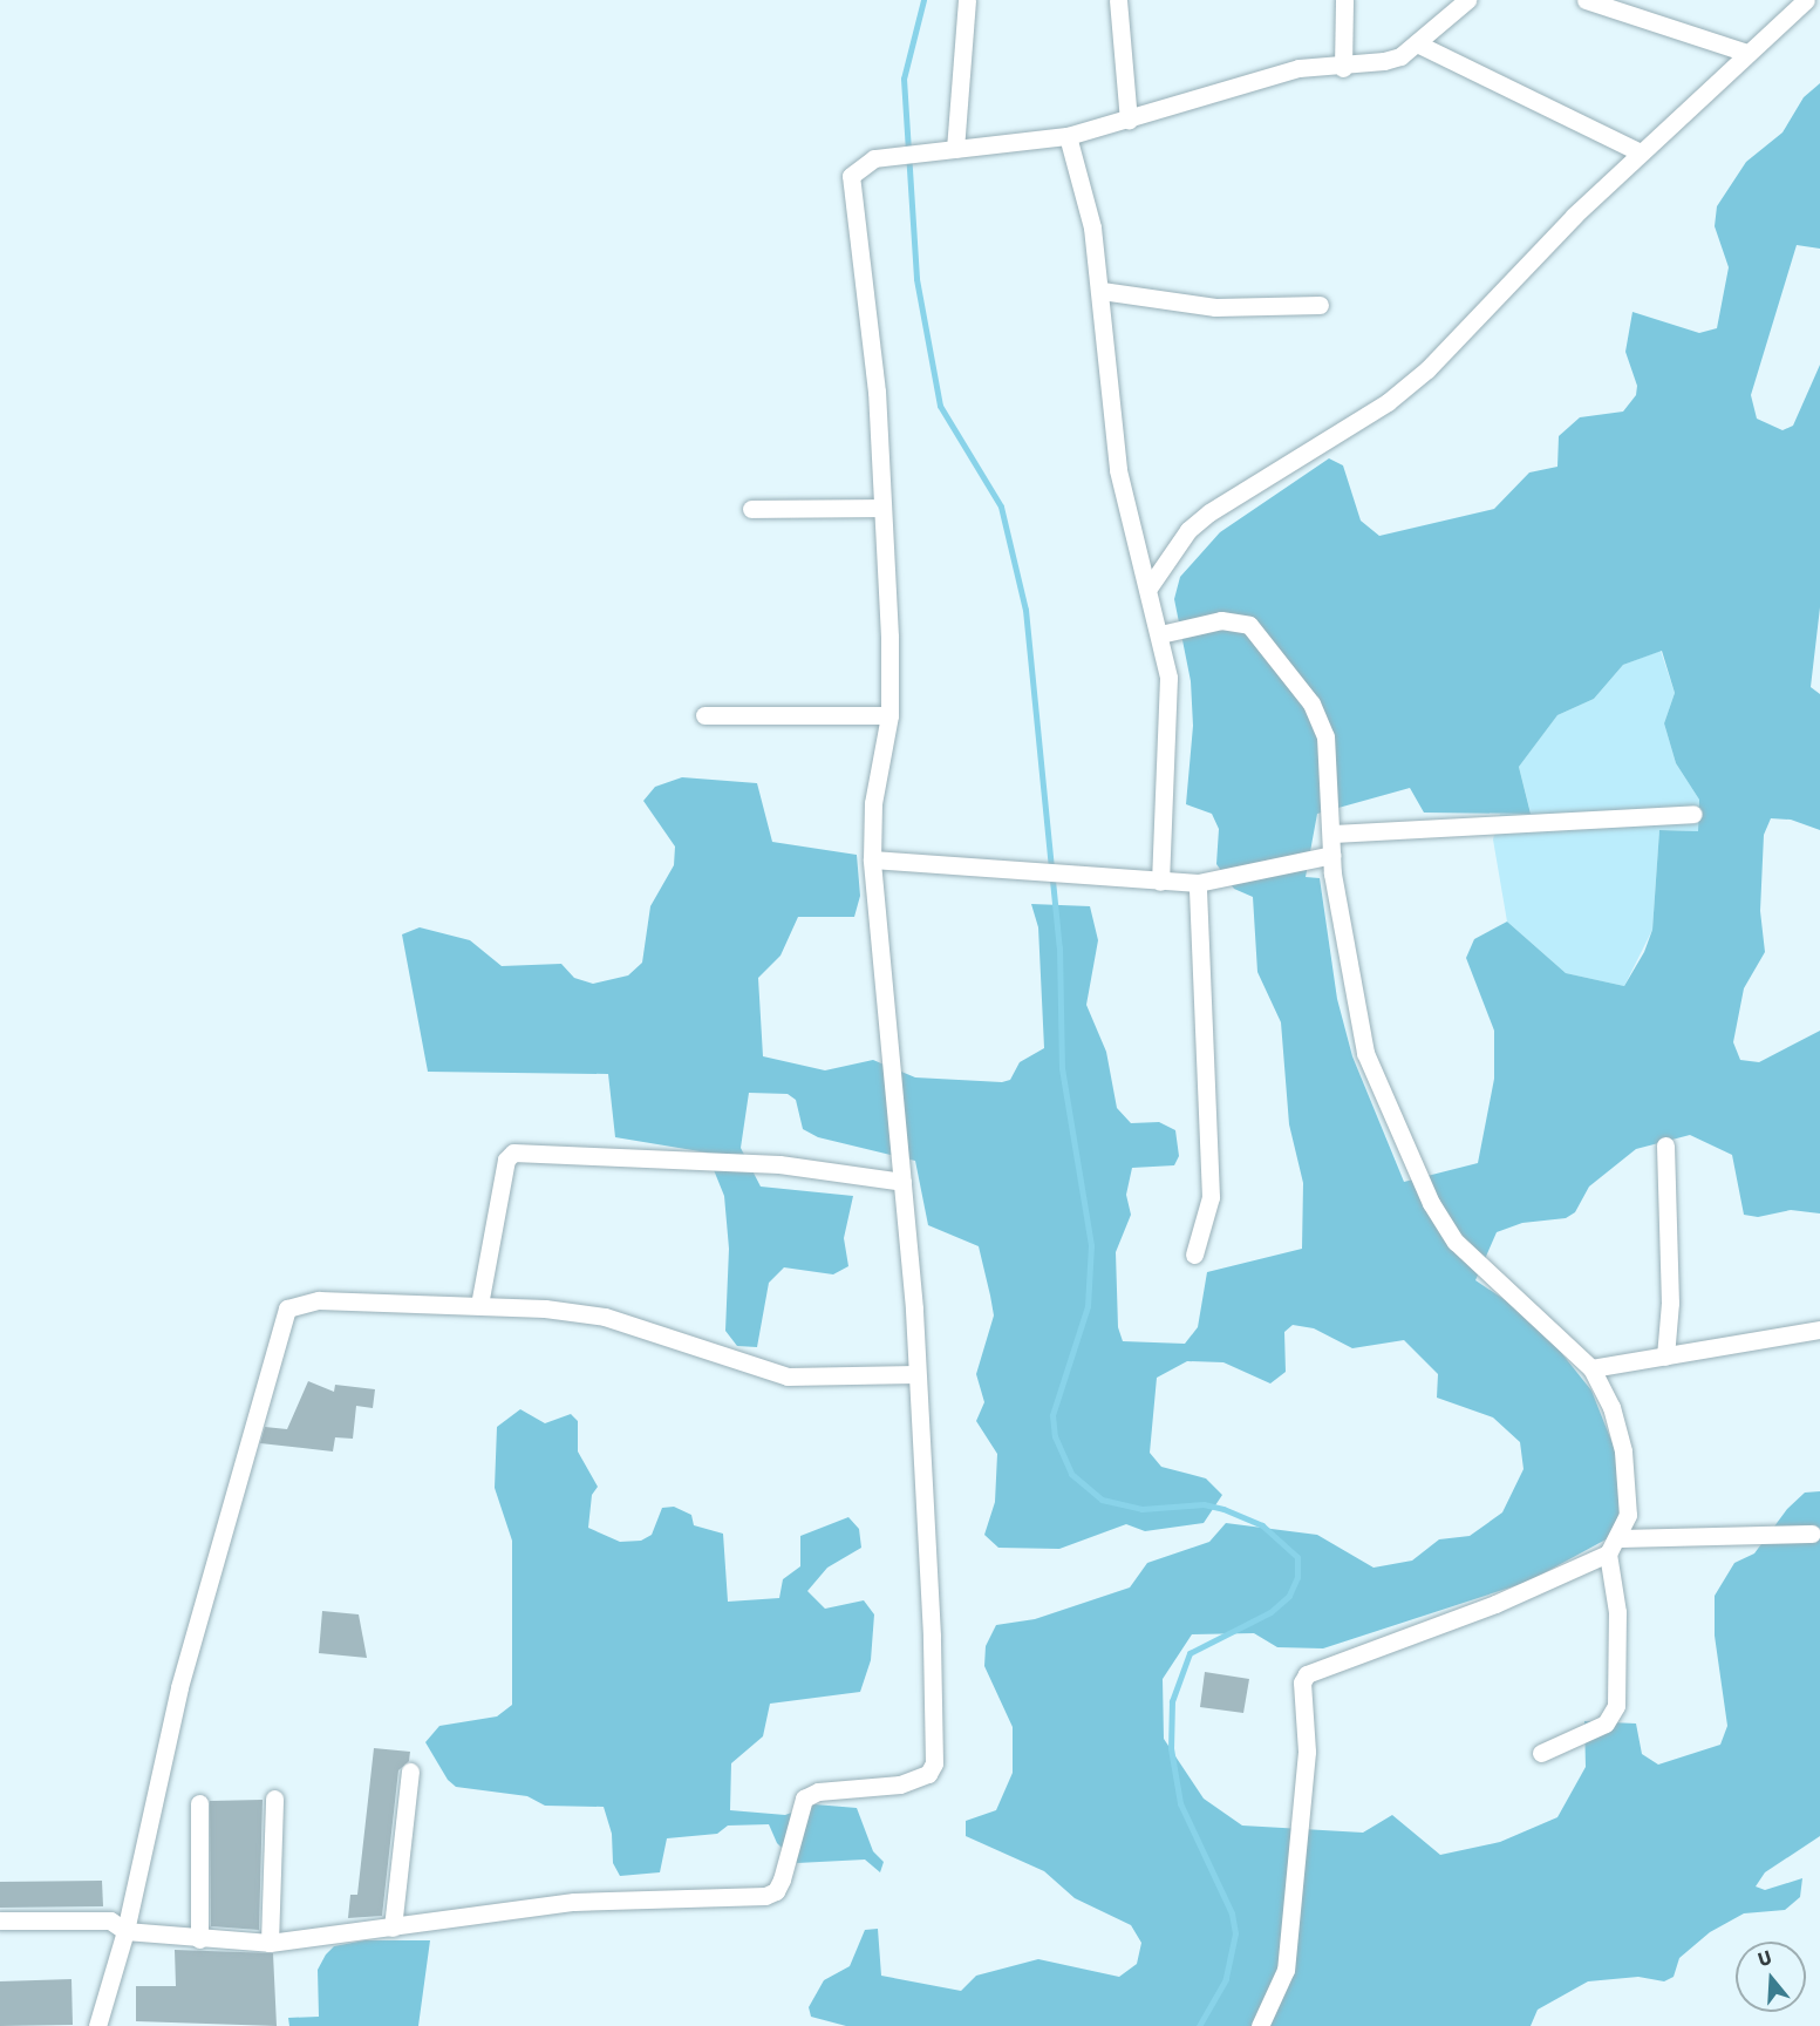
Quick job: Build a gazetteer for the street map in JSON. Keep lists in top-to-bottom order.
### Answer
{
  "north": "top"
}
